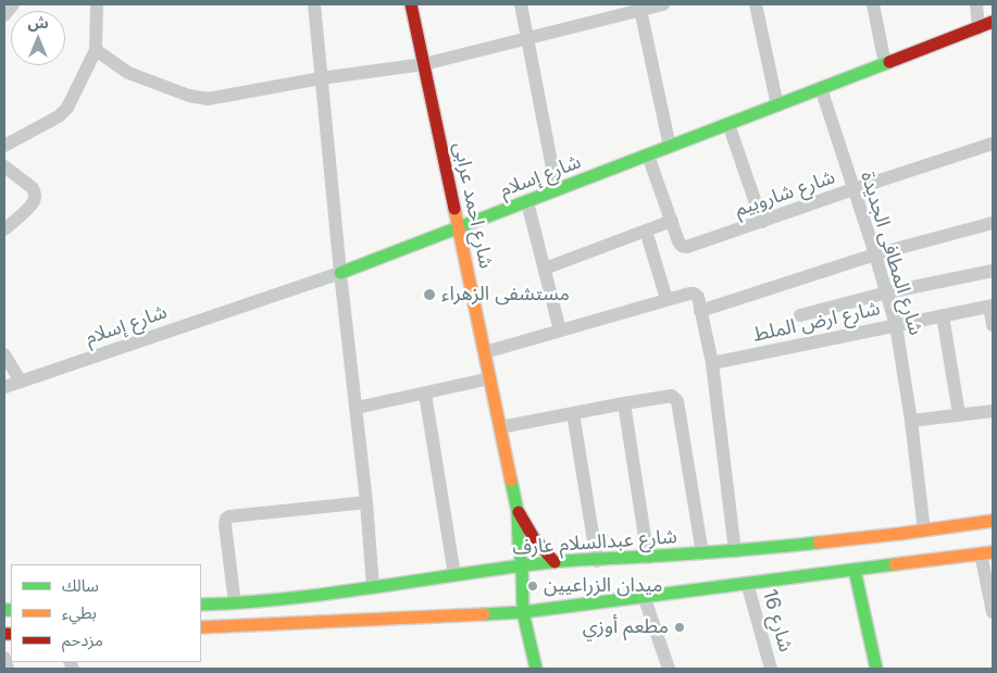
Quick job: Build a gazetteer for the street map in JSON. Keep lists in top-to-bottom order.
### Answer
{
  "streets": {
    "main road": ["شارع إسلام", "شارع احمد عرابى", "شارع عبدالسلام عارف"],
    "street": [
      "شارع شاروبيم",
      "شارع المطافى الجديدة",
      "شارع ارض الملط",
      "شارع 16"
    ]
  },
  "crossings": [
    ["شارع إسلام", "شارع شاروبيم"],
    ["شارع إسلام", "شارع احمد عرابى"],
    ["شارع إسلام", "شارع المطافى الجديدة"],
    ["شارع شاروبيم", "شارع المطافى الجديدة"],
    ["شارع احمد عرابى", "شارع عبدالسلام عارف"],
    ["شارع المطافى الجديدة", "شارع ارض الملط"],
    ["شارع المطافى الجديدة", "شارع عبدالسلام عارف"]
  ],
  "places": ["مستشفى الزهراء", "ميدان الزراعيين", "مطعم أوزي"],
  "legend": ["سالك", "بطيء", "مزدحم"],
  "north": "top"
}
